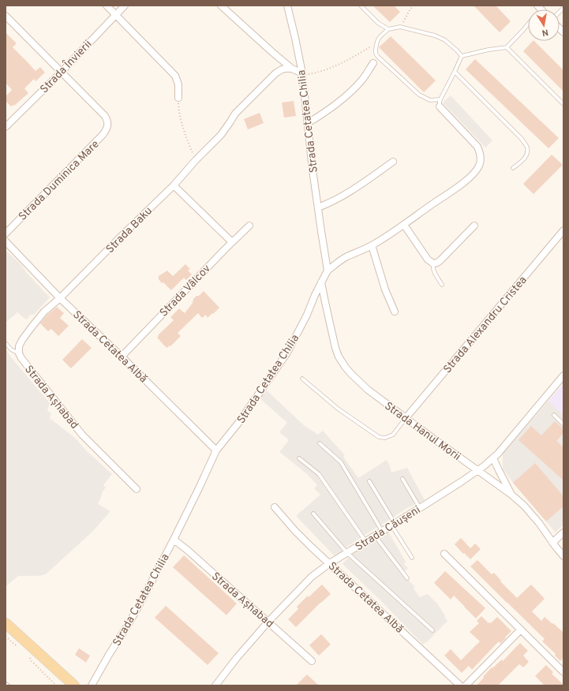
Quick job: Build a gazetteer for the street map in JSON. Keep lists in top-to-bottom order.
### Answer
{
  "streets": {
    "street": [
      "Strada Învierii",
      "Strada Cetatea Chilia",
      "Strada Duminica Mare",
      "Strada Baku",
      "Strada Vâlcov",
      "Strada Alexandru Cristea",
      "Strada Cetatea Albă",
      "Strada Așhabad",
      "Strada Hanul Morii",
      "Strada Căușeni"
    ]
  },
  "crossings": [
    ["Strada Învierii", "Strada Duminica Mare"],
    ["Strada Cetatea Chilia", "Strada Cetatea Albă"],
    ["Strada Cetatea Chilia", "Strada Așhabad"],
    ["Strada Cetatea Chilia", "Strada Hanul Morii"],
    ["Strada Baku", "Strada Cetatea Albă"],
    ["Strada Baku", "Strada Așhabad"],
    ["Strada Vâlcov", "Strada Cetatea Albă"],
    ["Strada Alexandru Cristea", "Strada Hanul Morii"],
    ["Strada Cetatea Albă", "Strada Așhabad"],
    ["Strada Cetatea Albă", "Strada Căușeni"],
    ["Strada Așhabad", "Strada Căușeni"],
    ["Strada Hanul Morii", "Strada Căușeni"]
  ],
  "north": "bottom"
}
